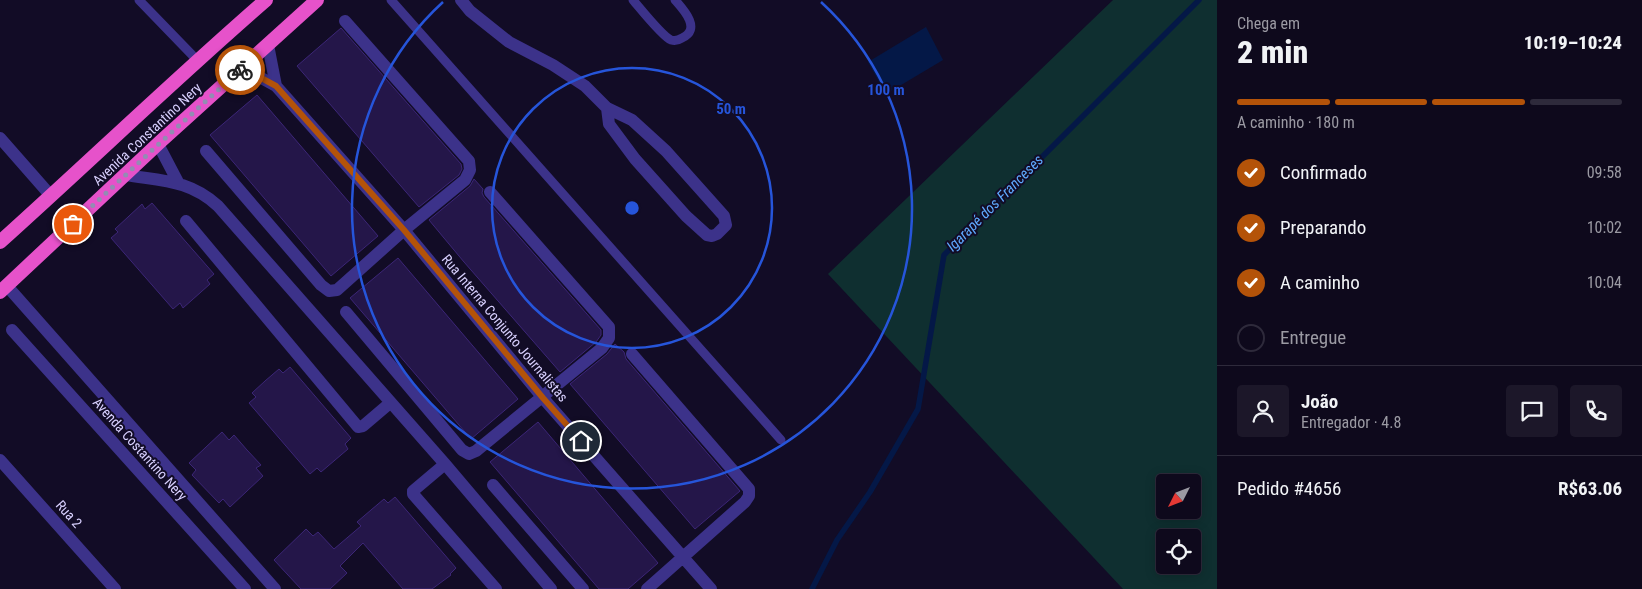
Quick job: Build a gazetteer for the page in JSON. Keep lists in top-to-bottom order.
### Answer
{
  "streets": {
    "highway": ["Avenida Constantino Nery"],
    "street": ["Rua Interna Conjunto Journalistas", "Avenda Costantino Nery", "Rua 2"]
  },
  "crossings": [
    ["Avenida Constantino Nery", "Rua Interna Conjunto Journalistas"]
  ],
  "water": ["Igarapé dos Franceses"],
  "north": "bottom left",
  "page": {
    "heading": ["2 min", "Chega em", "10:19–10:24"],
    "panel": [
      "João",
      "Entregador · 4.8",
      "Pedido #4656",
      "R$63.06"
    ],
    "bar": "A caminho · 180 m",
    "list": [
      ["Confirmado", "09:58"],
      ["Preparando", "10:02"],
      ["A caminho", "10:04"],
      "Entregue"
    ]
  },
  "rings": ["100 m", "50 m"]
}
